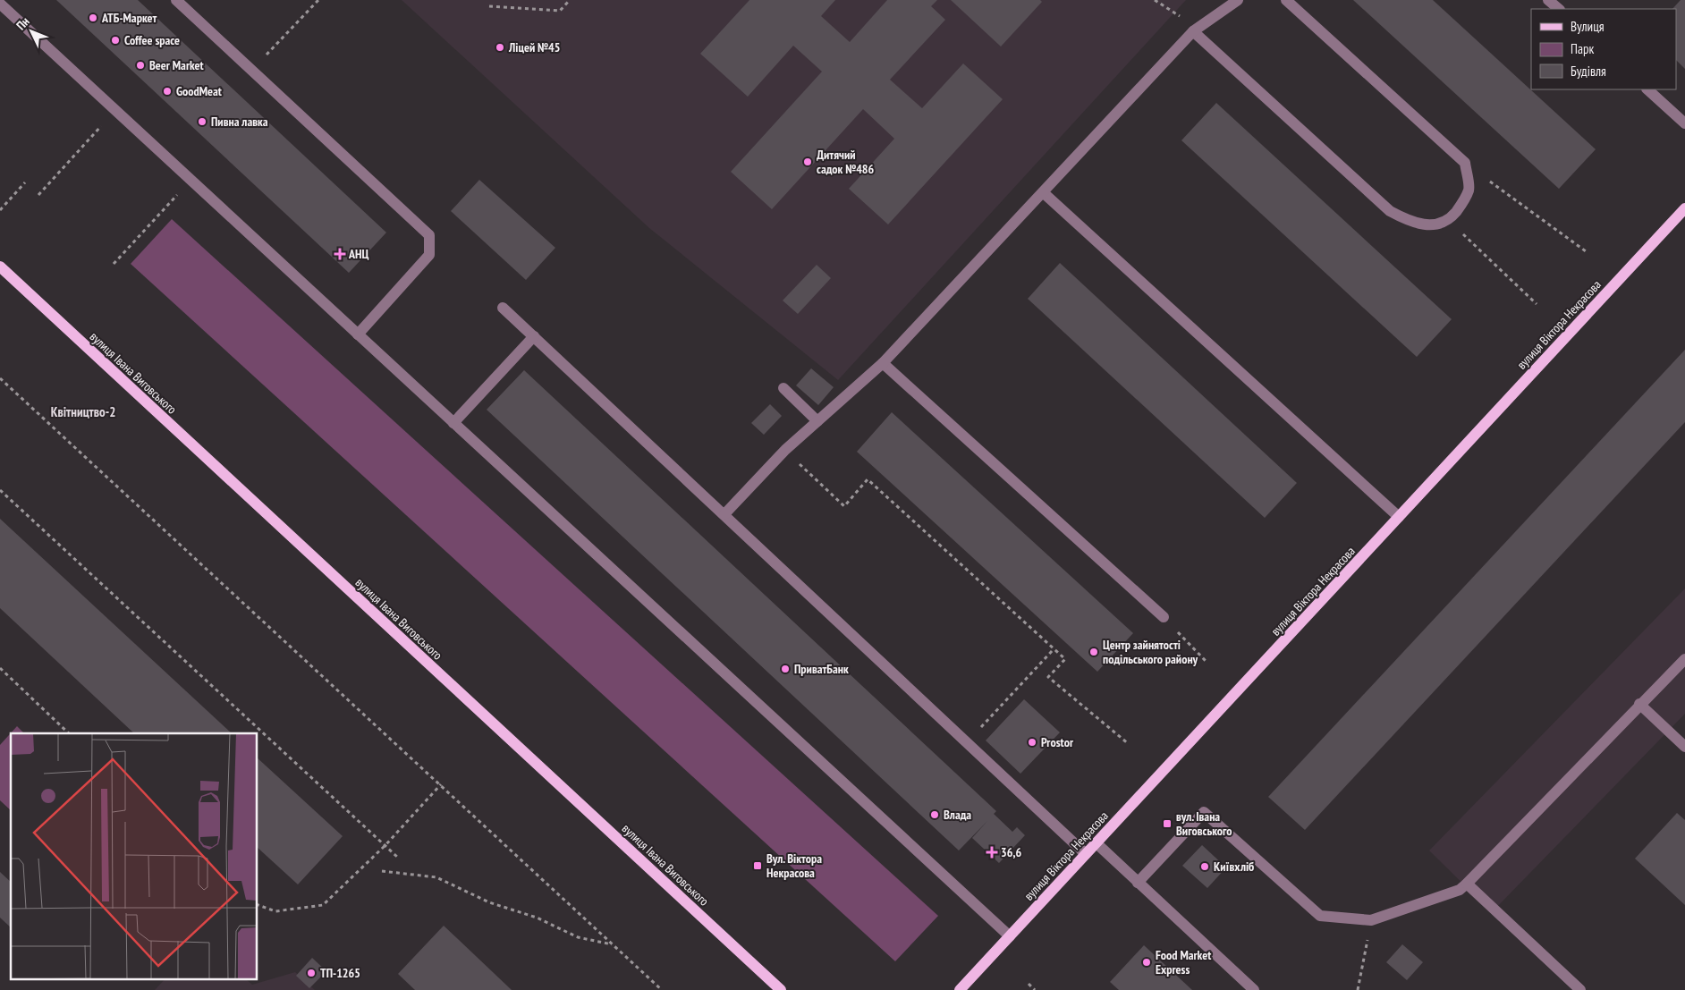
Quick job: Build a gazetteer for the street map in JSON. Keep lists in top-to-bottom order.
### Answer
{
  "streets": {
    "main road": ["вулиця Віктора Некрасова", "вулиця Івана Виговського"]
  },
  "districts": ["Квітництво-2"],
  "places": {
    "other": [
      "АТБ-Маркет",
      "Coffee space",
      "Ліцей №45",
      "Beer Market",
      "GoodMeat",
      "Пивна лавка",
      "Дитячий садок №486",
      "Центр зайнятості подільського району",
      "ПриватБанк",
      "Prostor",
      "Влада",
      "Київхліб",
      "Food Market Express",
      "ТП-1265"
    ],
    "health": ["АНЦ", "36,6"],
    "transit": ["вул. Івана Виговського", "Вул. Віктора Некрасова"]
  },
  "legend": ["Вулиця", "Парк", "Будівля"],
  "north": "top left"
}
